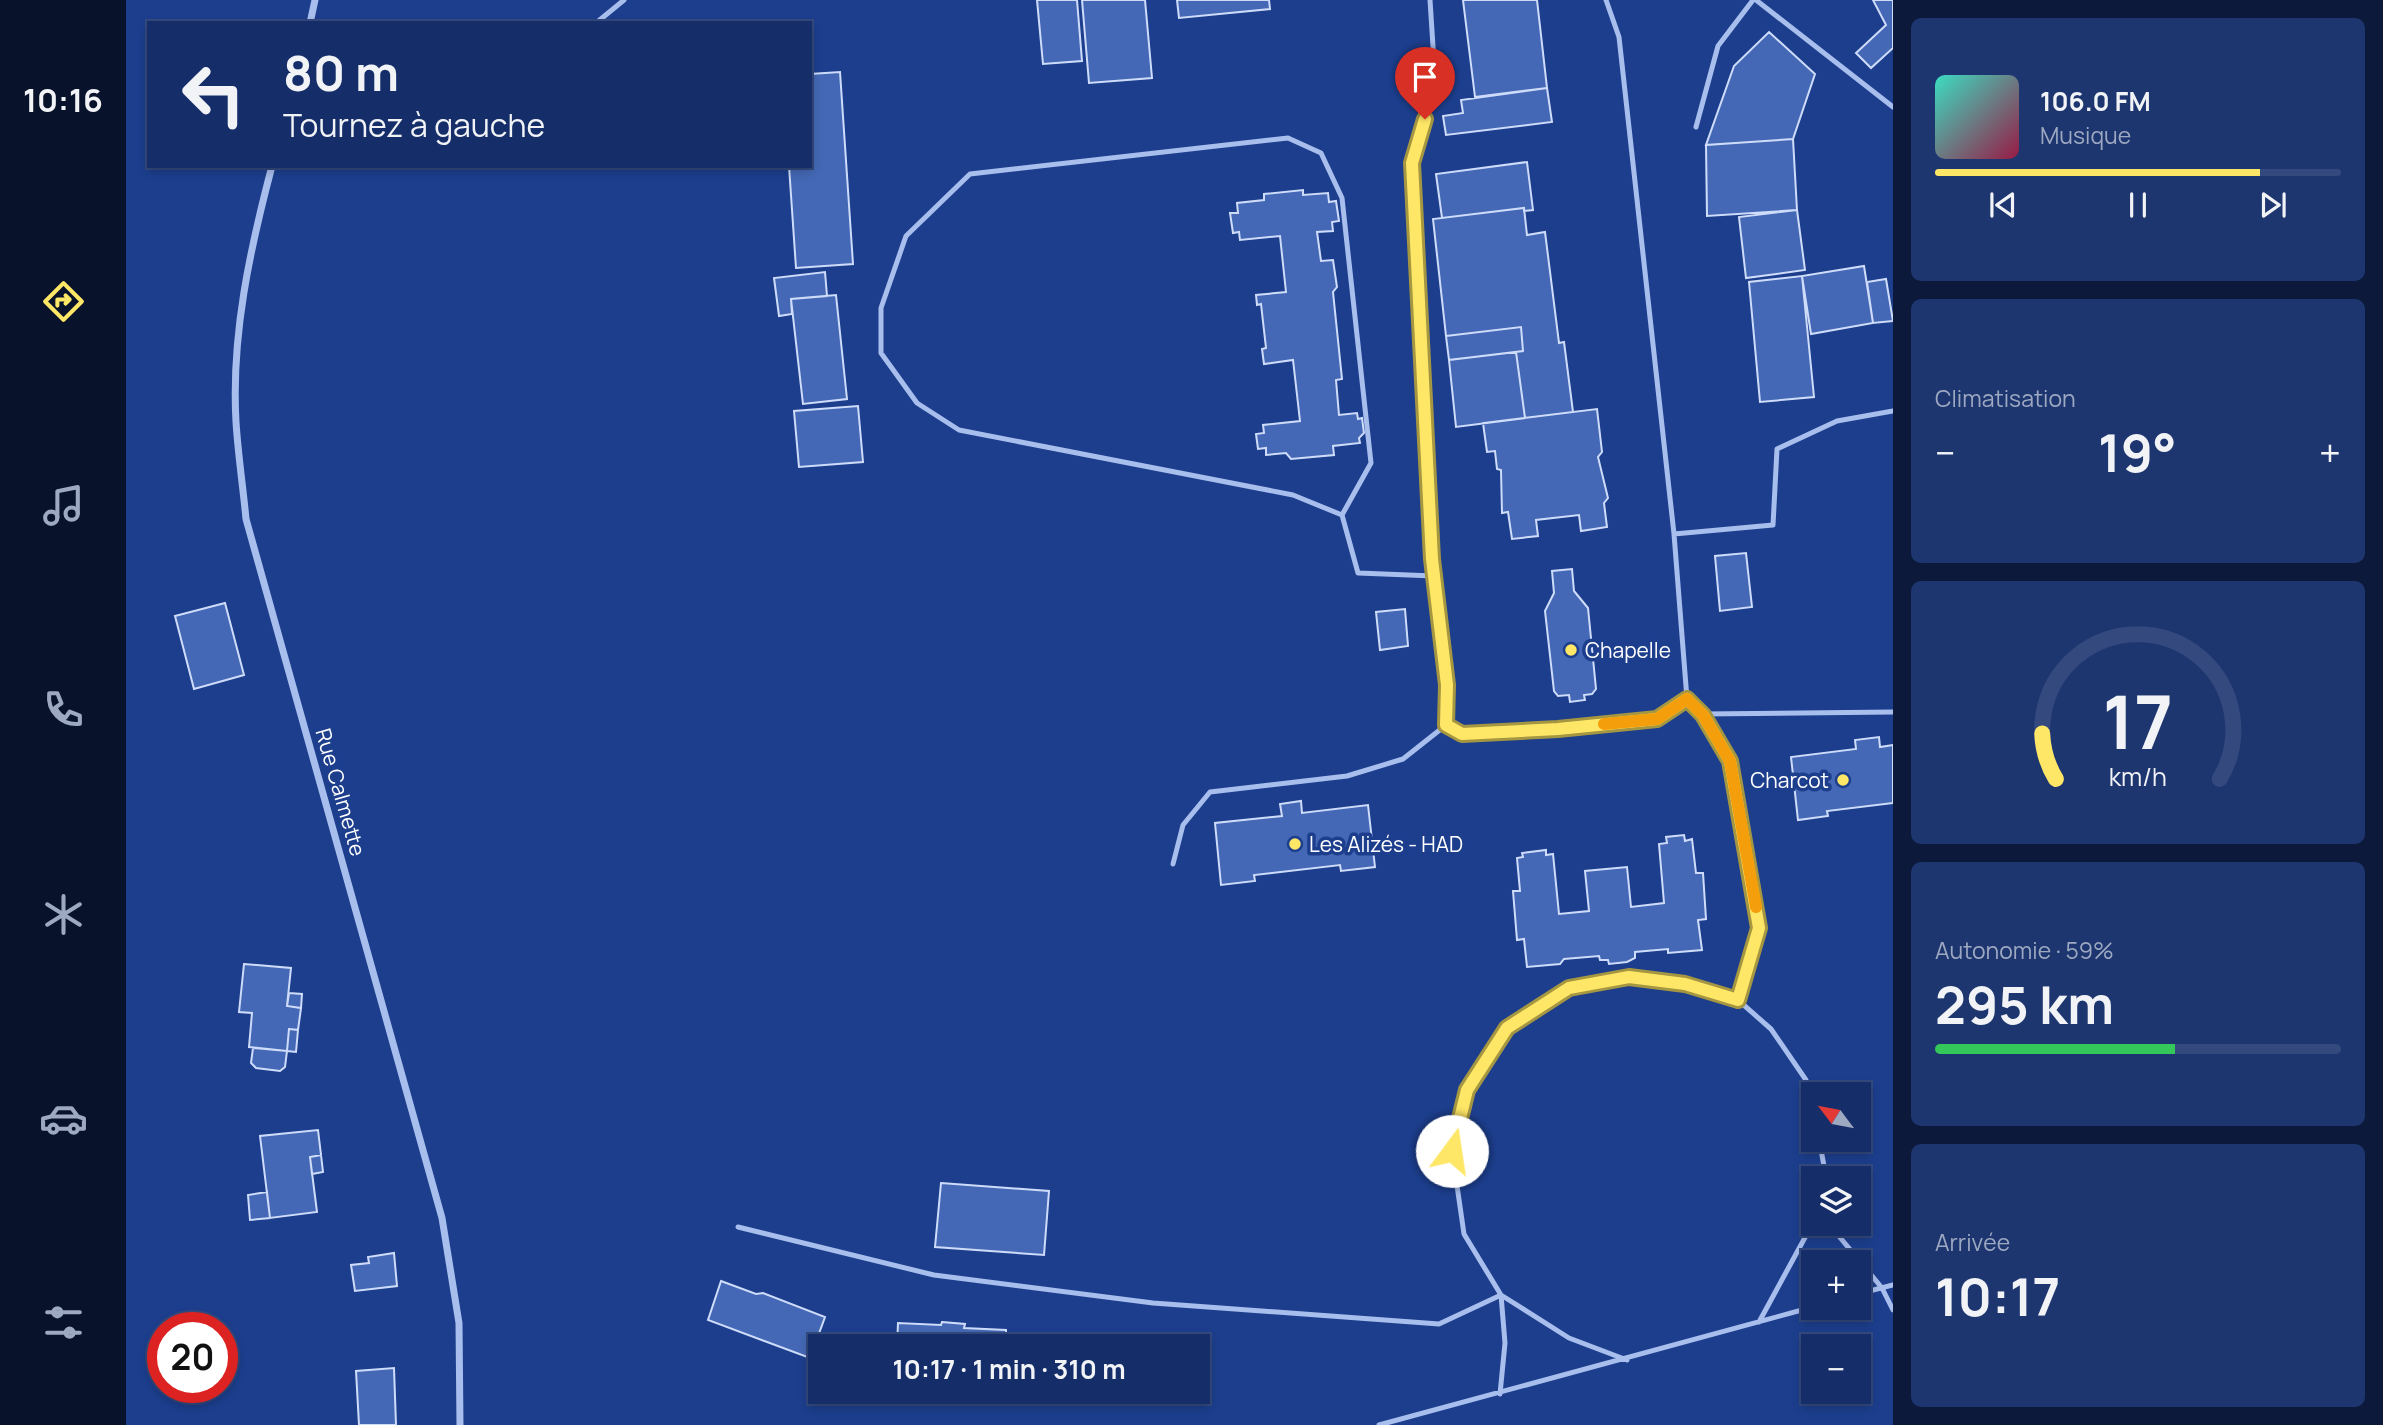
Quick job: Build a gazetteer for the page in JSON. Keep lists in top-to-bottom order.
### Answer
{
  "streets": {
    "street": ["Rue Calmette"]
  },
  "places": ["Chapelle", "Charcot", "Les Alizés - HAD"],
  "north": "top left",
  "page": {
    "tabs": "10:16",
    "turn": ["80 m", "Tournez à gauche"],
    "song": ["106.0 FM", "Musique"],
    "tile": [
      "Climatisation",
      ["Autonomie · 59%", "295 km"],
      ["Arrivée", "10:17"]
    ],
    "heat": ["−", "19°", "+"],
    "map_buttons": ["+", "−"],
    "limit": "20",
    "trip": "10:17 · 1 min · 310 m",
    "gauge": ["17", "km/h"]
  }
}
